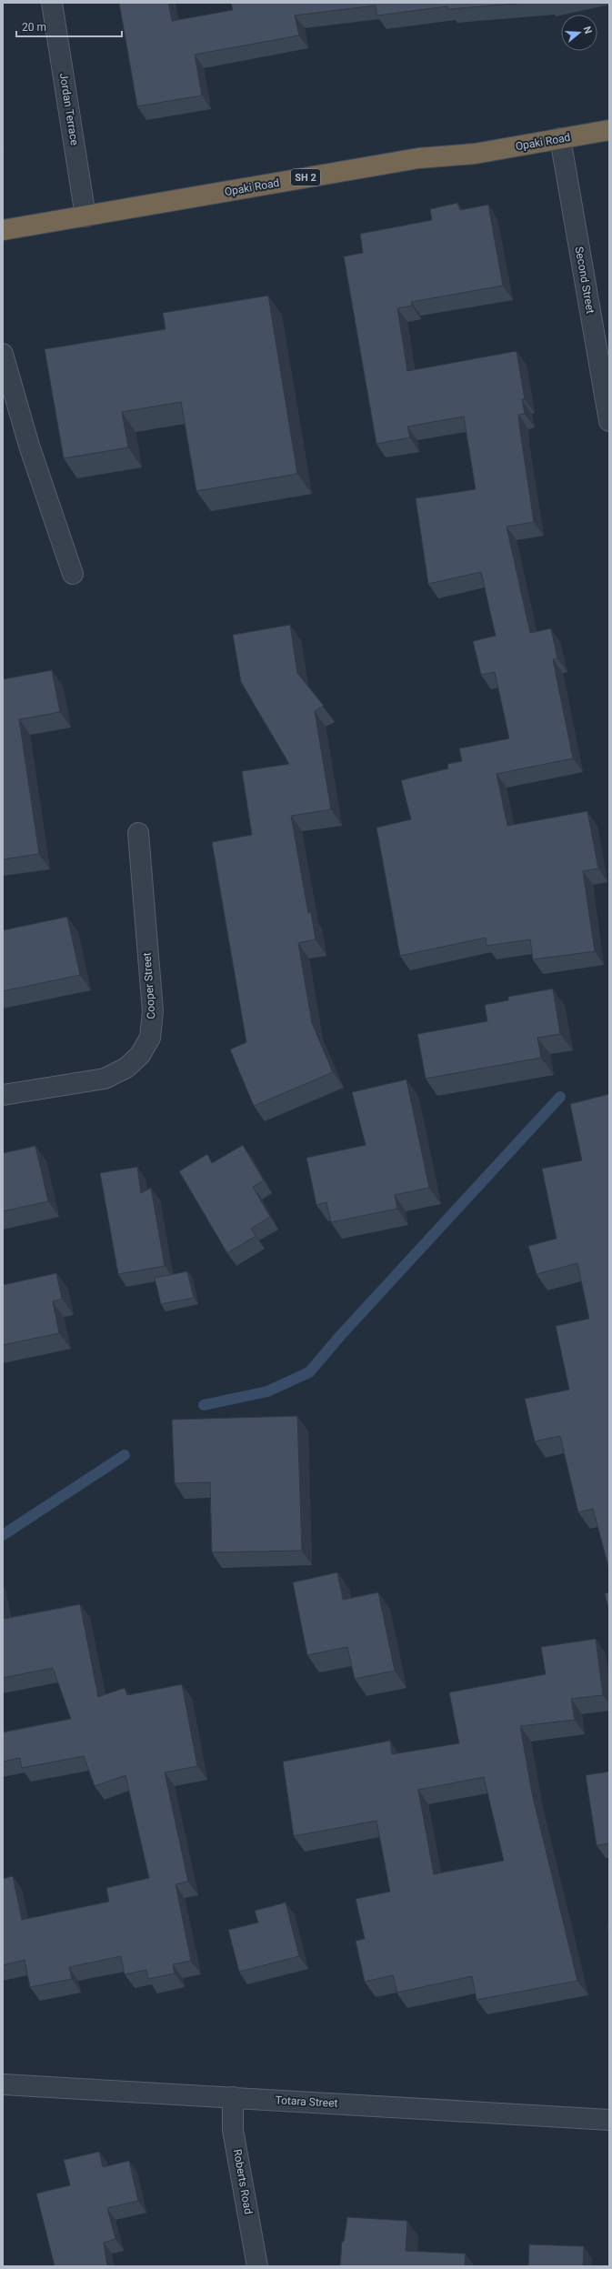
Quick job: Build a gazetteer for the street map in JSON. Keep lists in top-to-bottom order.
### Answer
{
  "streets": {
    "highway": ["Opaki Road", "SH 2"],
    "street": [
      "Jordan Terrace",
      "Second Street",
      "Cooper Street",
      "Totara Street",
      "Roberts Road"
    ]
  },
  "crossings": [
    ["Jordan Terrace", "Opaki Road"],
    ["Opaki Road", "Second Street"],
    ["Totara Street", "Roberts Road"]
  ],
  "scale_bar": "20 m",
  "north": "right"
}
